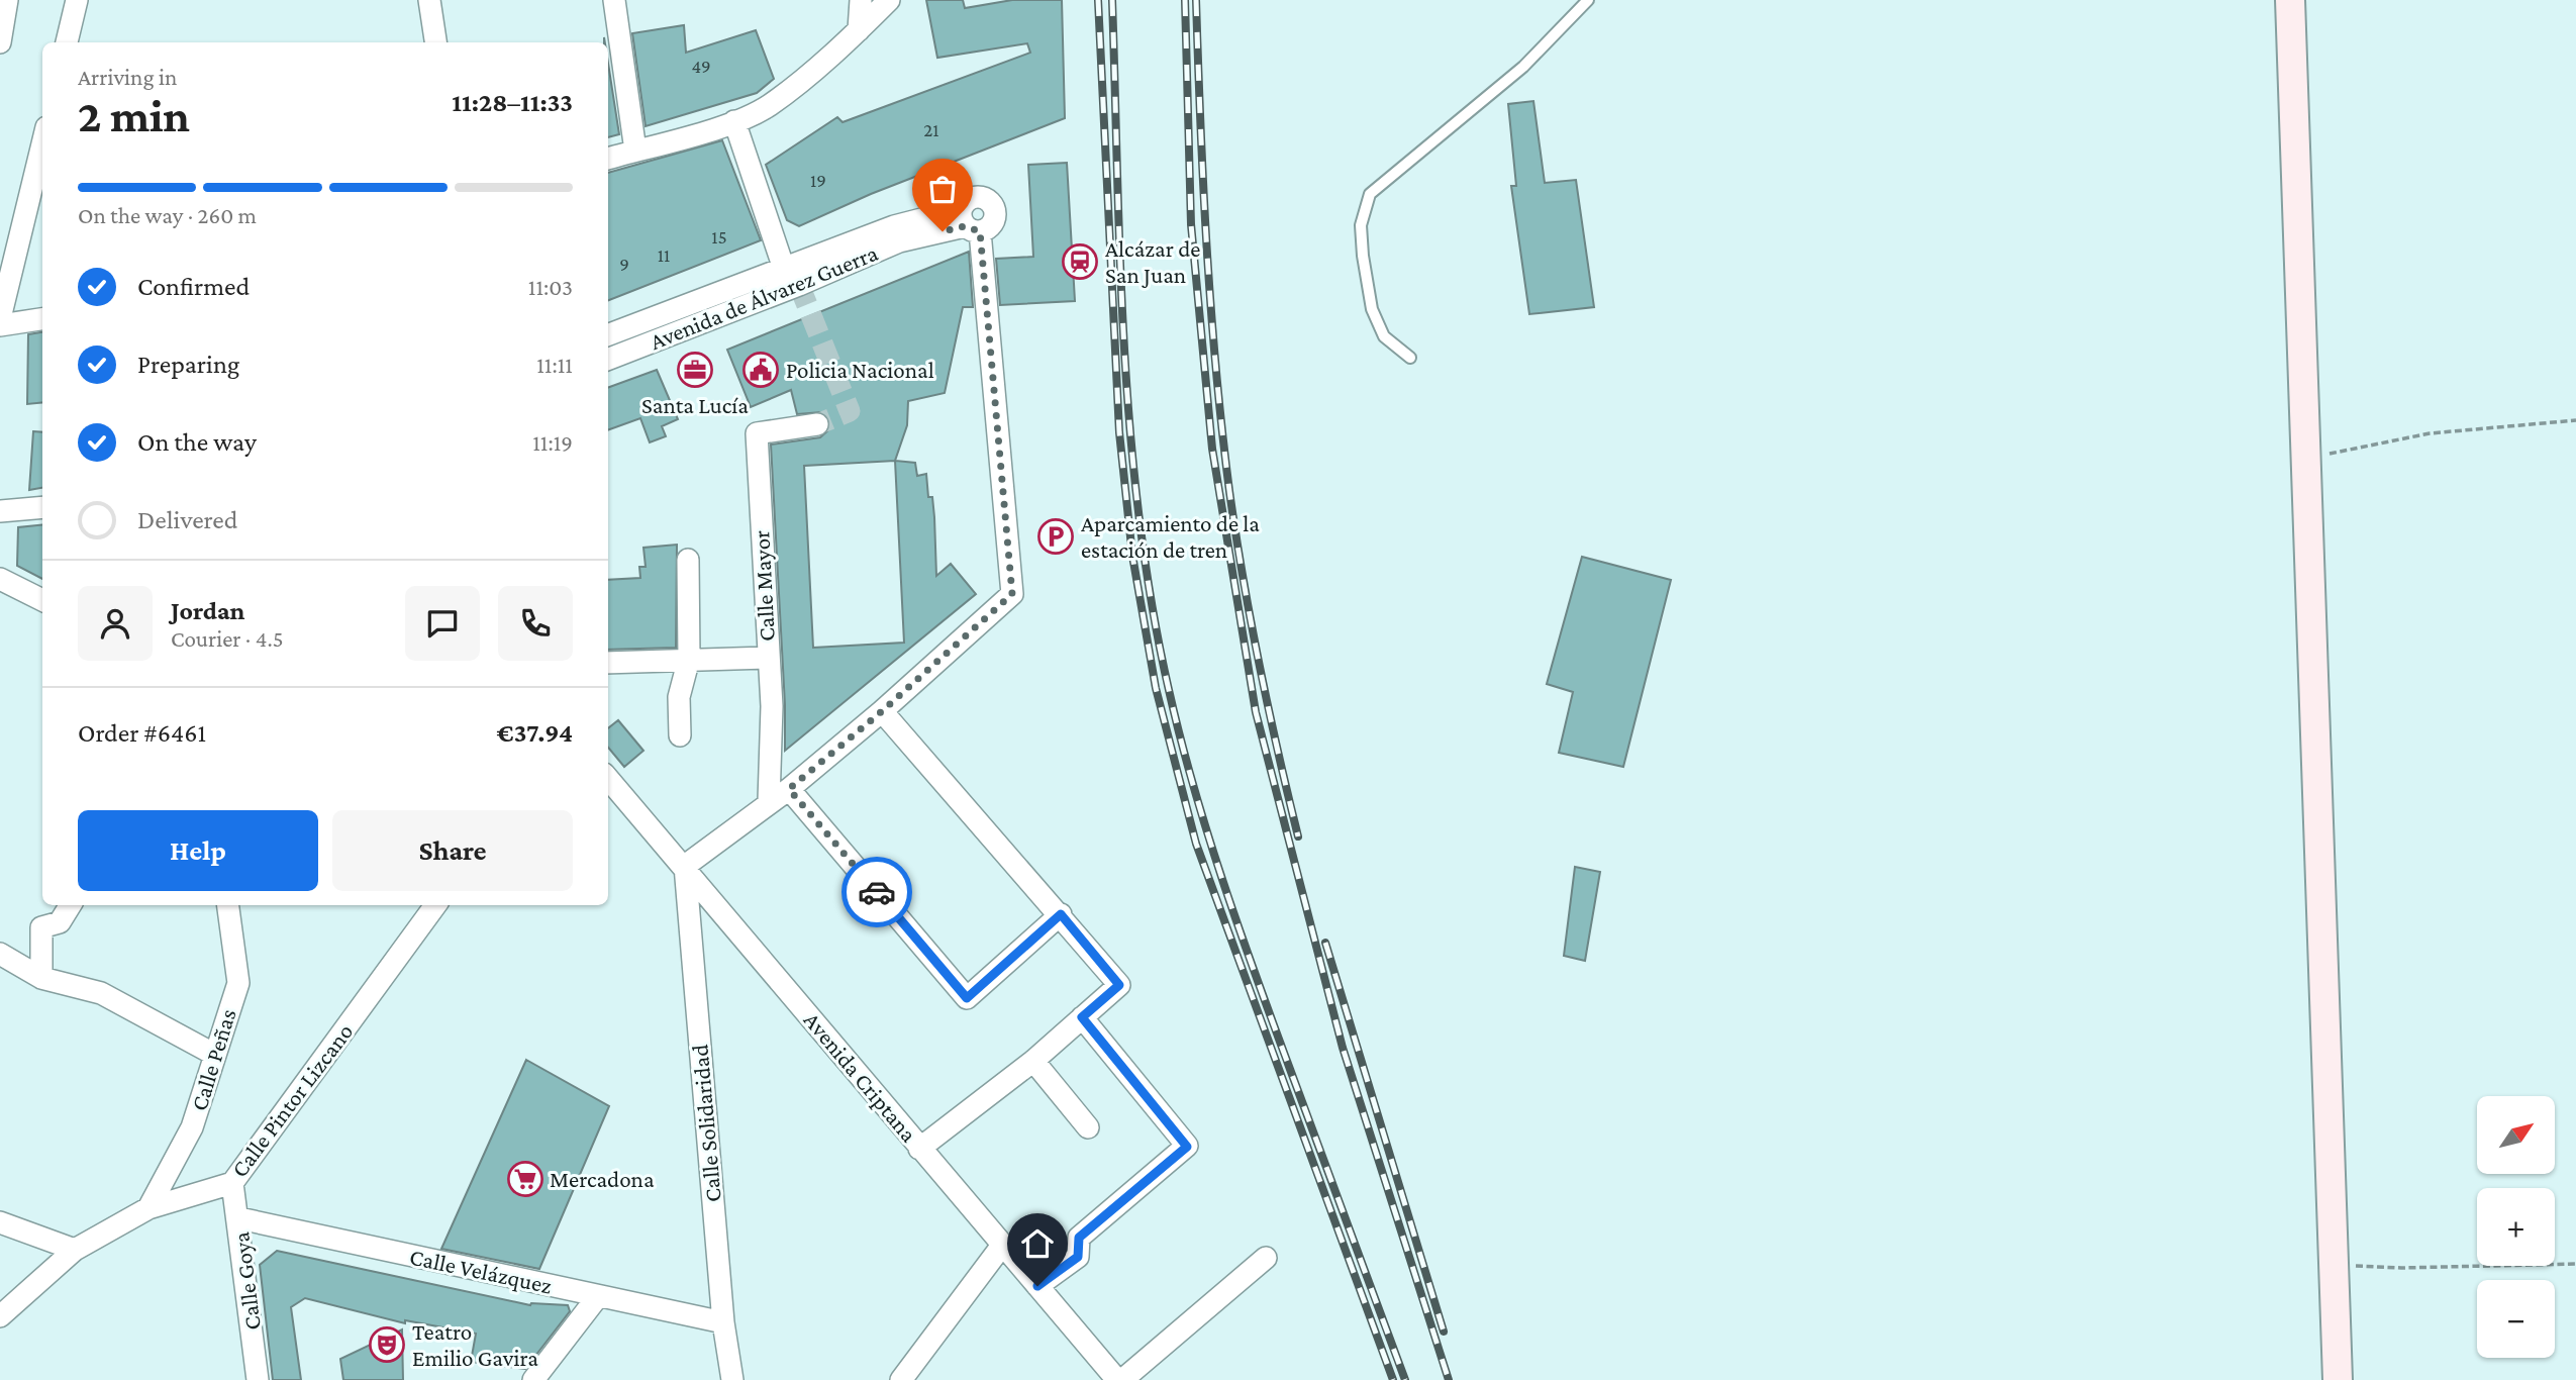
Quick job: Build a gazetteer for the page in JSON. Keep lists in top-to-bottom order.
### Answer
{
  "streets": {
    "street": [
      "Avenida de Álvarez Guerra",
      "Calle Mayor",
      "Calle Peñas",
      "Avenida Criptana",
      "Calle Pintor Lizcano",
      "Calle Solidaridad",
      "Calle Velázquez",
      "Calle Goya"
    ]
  },
  "crossings": [
    ["Calle Peñas", "Calle Pintor Lizcano"],
    ["Avenida Criptana", "Calle Solidaridad"],
    ["Calle Pintor Lizcano", "Calle Goya"],
    ["Calle Solidaridad", "Calle Velázquez"],
    ["Calle Velázquez", "Calle Goya"]
  ],
  "places": {
    "station": ["Alcázar de San Juan"],
    "office": ["Santa Lucía"],
    "public building": ["Policia Nacional"],
    "parking": ["Aparcamiento de la estación de tren"],
    "supermarket": ["Mercadona"],
    "theatre": ["Teatro Emilio Gavira"]
  },
  "house_numbers": [
    "49",
    "21",
    "19",
    "15",
    "11",
    "9"
  ],
  "north": "top right",
  "page": {
    "heading": ["2 min", "Arriving in", "11:28–11:33"],
    "panel": [
      "Jordan",
      "Courier · 4.5",
      "Order #6461",
      "€37.94"
    ],
    "bar": "On the way · 260 m",
    "list": [
      ["Confirmed", "11:03"],
      ["Preparing", "11:11"],
      ["On the way", "11:19"],
      "Delivered"
    ],
    "buttons": ["Help", "Share"],
    "map_buttons": ["+", "−"]
  }
}
